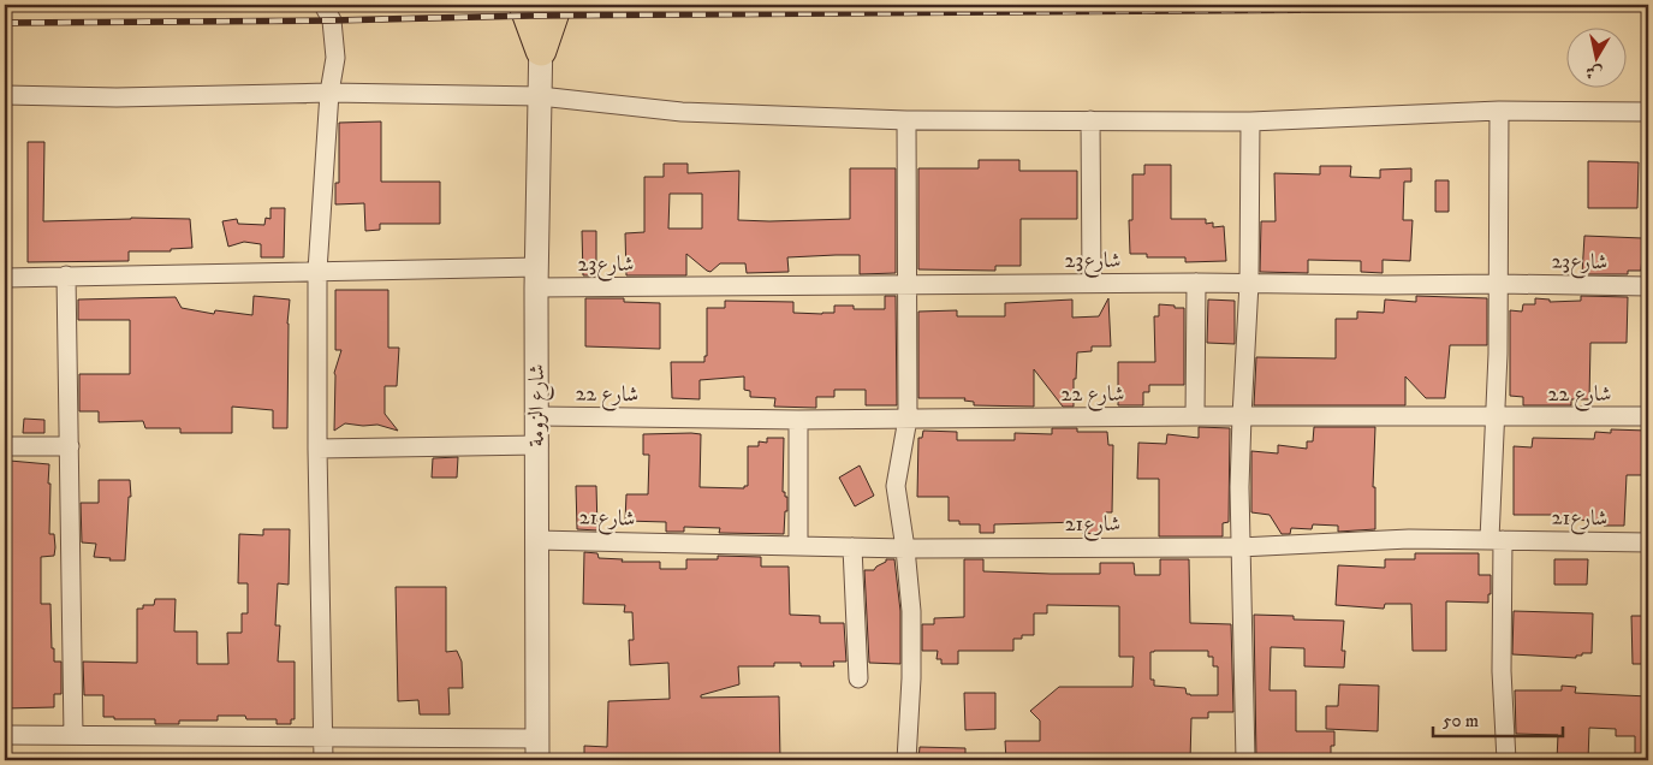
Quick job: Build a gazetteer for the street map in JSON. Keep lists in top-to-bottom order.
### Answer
{
  "streets": {
    "street": [
      "شارع23",
      "شارع 22",
      "شارع الزومة",
      "شارع21"
    ]
  },
  "crossings": [
    ["شارع23", "شارع الزومة"],
    ["شارع 22", "شارع الزومة"],
    ["شارع الزومة", "شارع21"]
  ],
  "scale_bar": "50 m",
  "north": "bottom"
}
